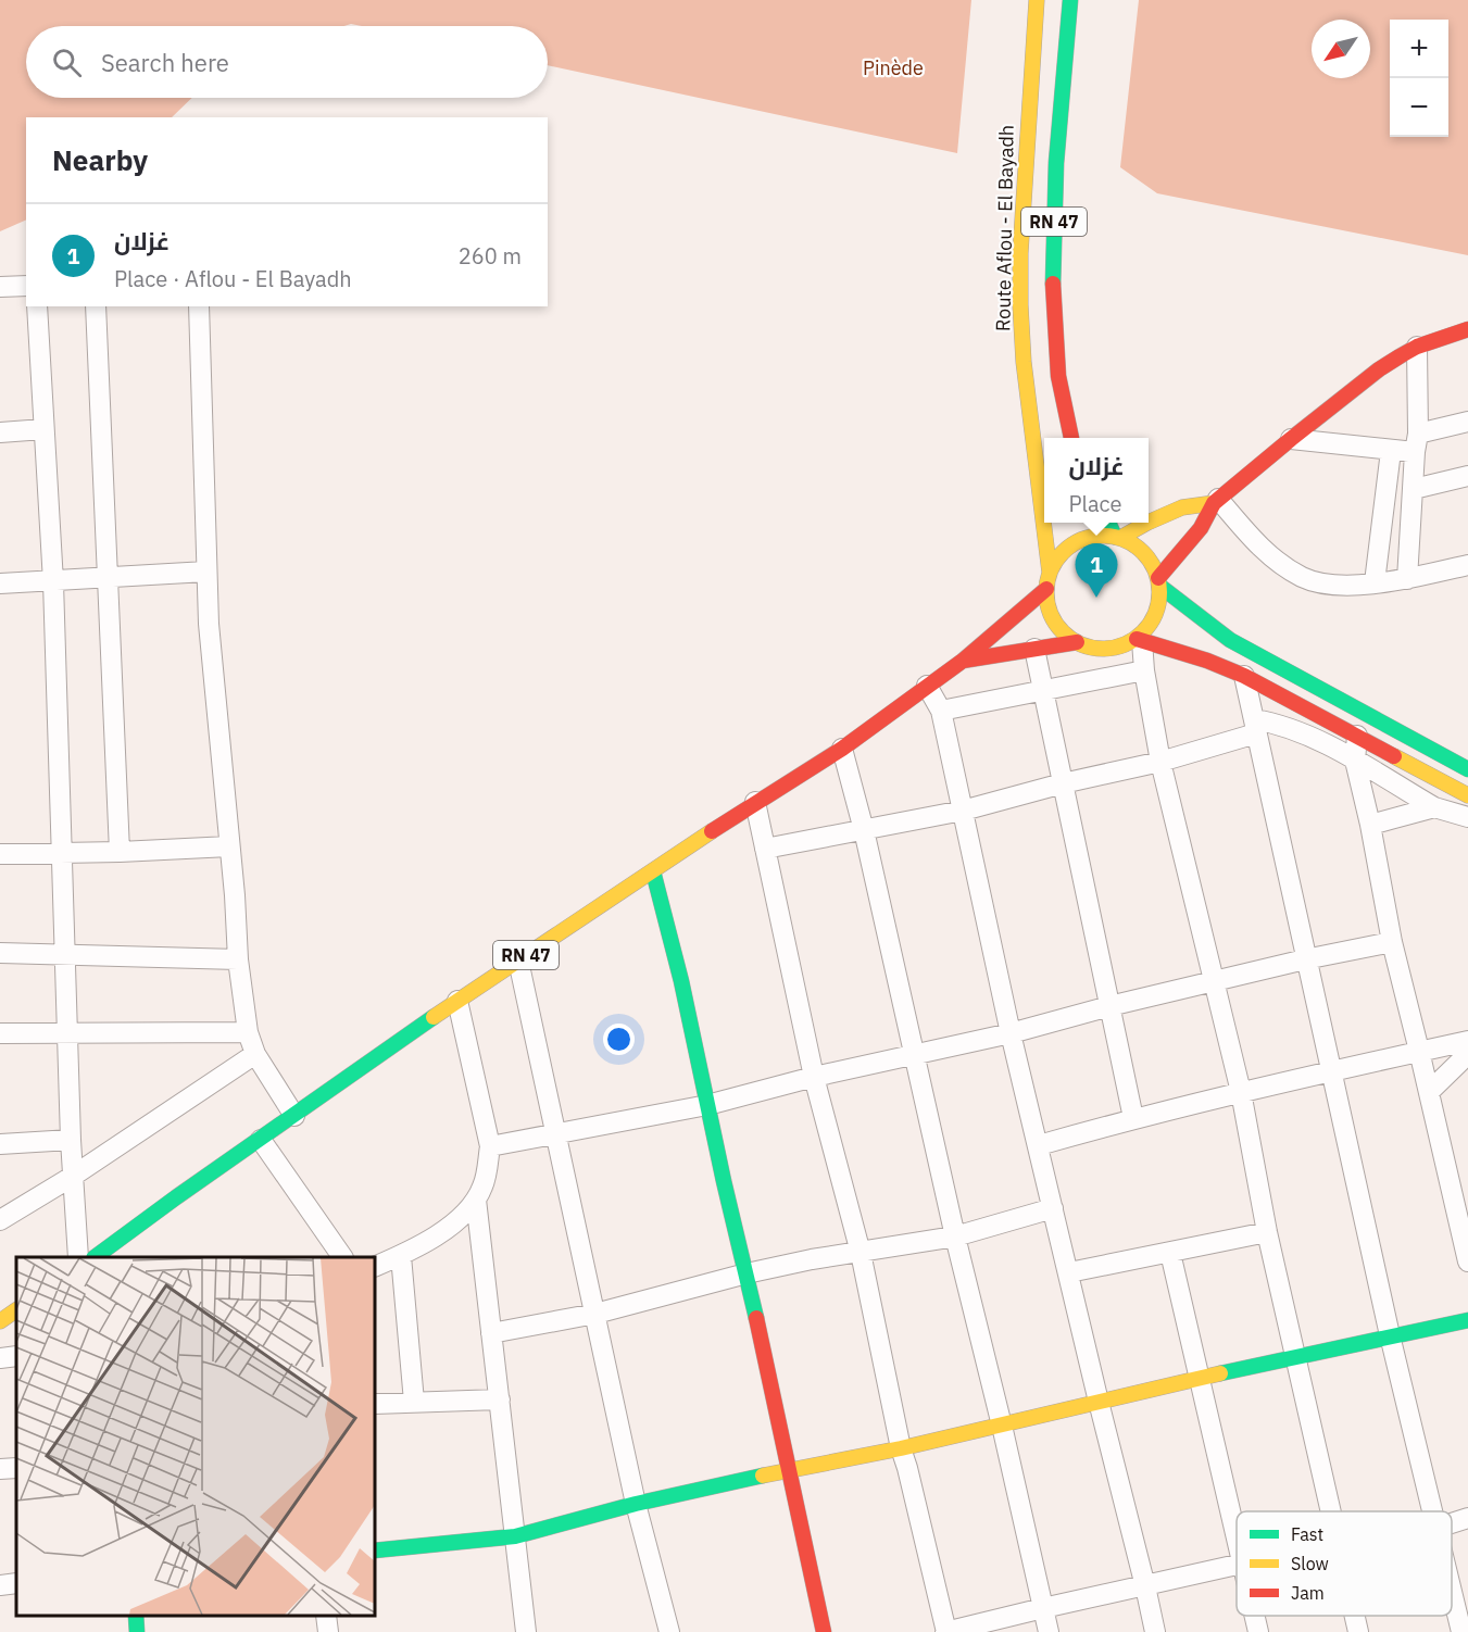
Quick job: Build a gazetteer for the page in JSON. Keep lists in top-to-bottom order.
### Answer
{
  "streets": {
    "main road": ["RN 47", "Route Aflou - El Bayadh"]
  },
  "crossings": [
    ["RN 47", "Route Aflou - El Bayadh"]
  ],
  "parks": ["Pinède"],
  "legend": ["Fast", "Slow", "Jam"],
  "north": "bottom left",
  "page": {
    "map_buttons": ["+", "−"],
    "search": "Search here",
    "heading": "Nearby",
    "list": [
      {
        "mark": "1",
        "name": "غزلان",
        "note": "Place · Aflou - El Bayadh",
        "value": "260 m"
      }
    ],
    "popup": ["غزلان", "Place"],
    "pins": "1"
  }
}
